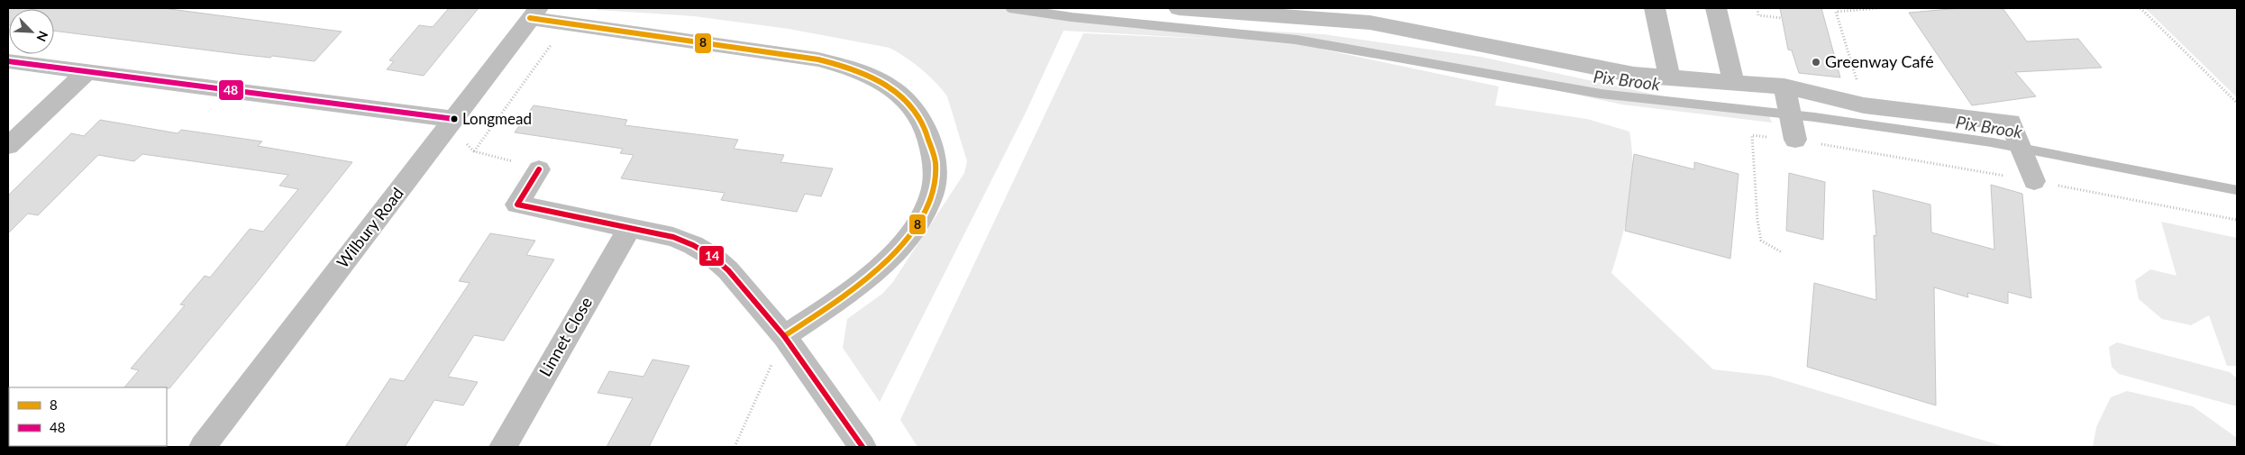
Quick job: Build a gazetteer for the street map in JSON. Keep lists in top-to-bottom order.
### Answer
{
  "streets": {
    "street": ["Wilbury Road", "Linnet Close"]
  },
  "water": ["Pix Brook"],
  "places": ["Greenway Café", "Longmead"],
  "lines": ["transit line 8", "transit line 48", "transit line 14"],
  "legend": ["8", "48"],
  "north": "bottom right"
}
